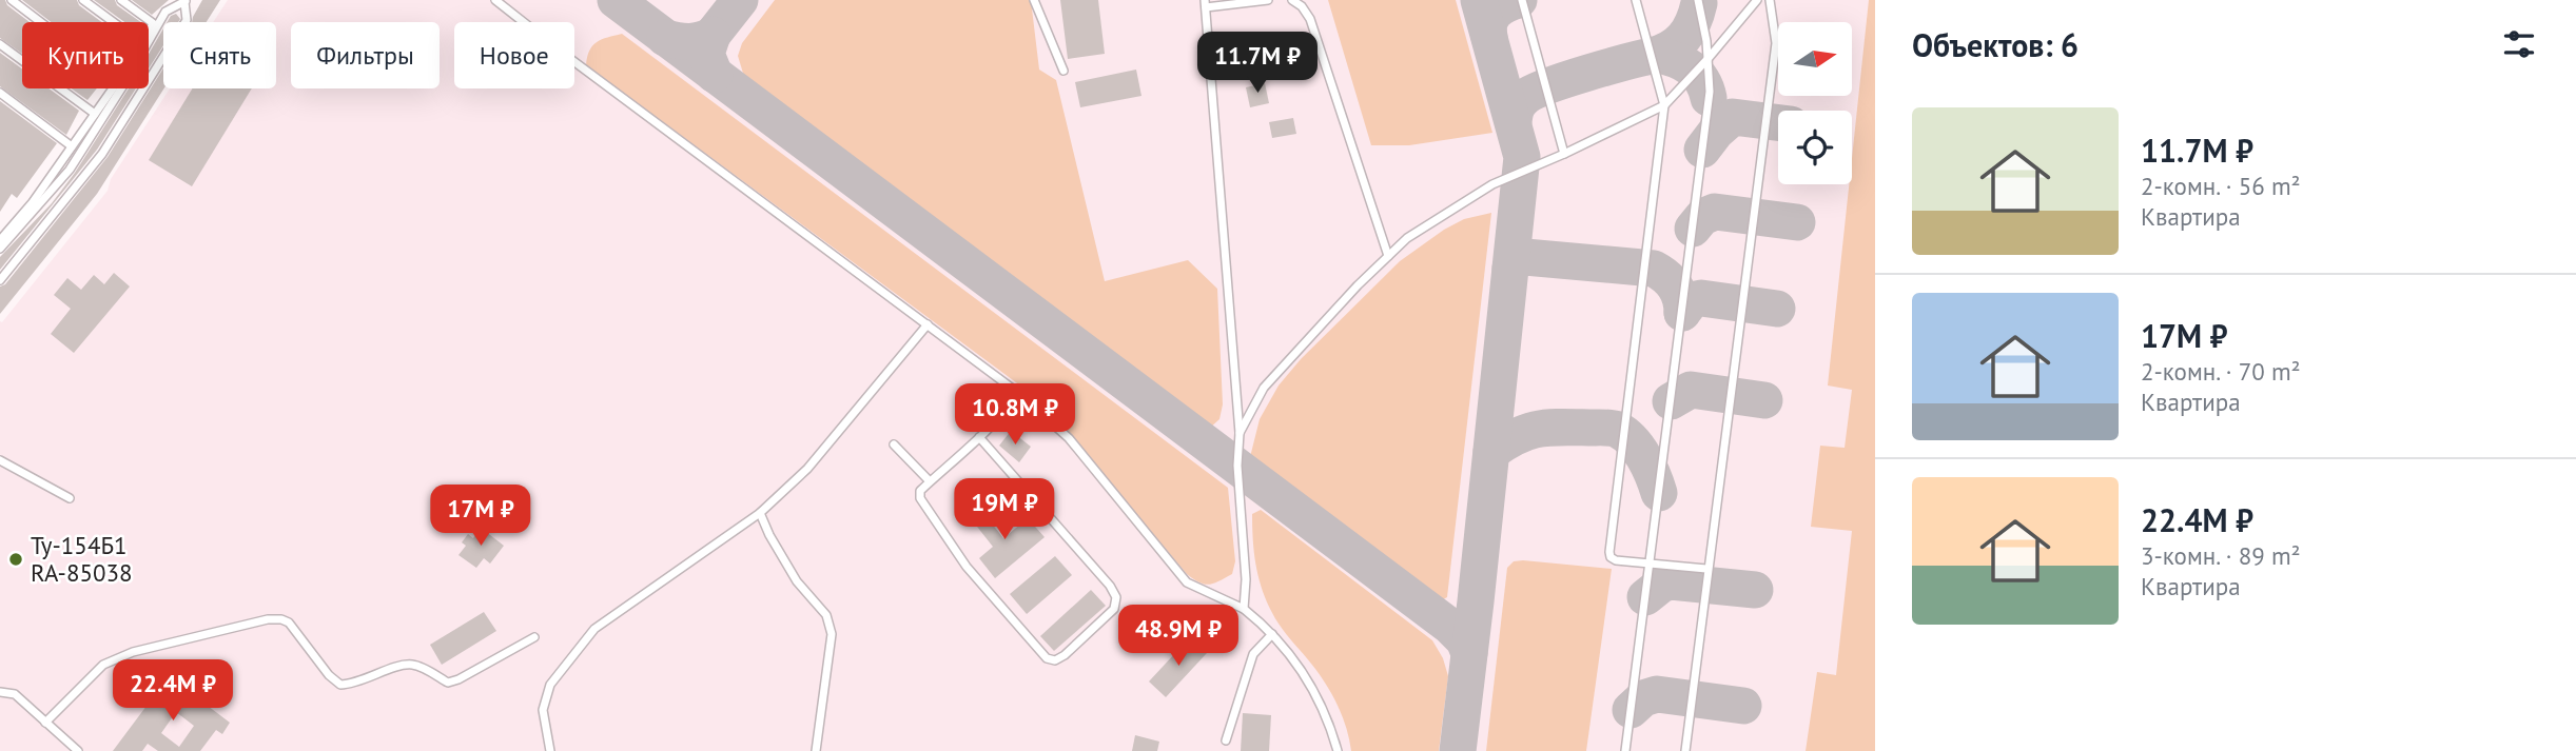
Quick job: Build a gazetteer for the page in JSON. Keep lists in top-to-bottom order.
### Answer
{
  "places": ["Ту-154Б1 RA-85038"],
  "north": "right",
  "page": {
    "heading": "Объектов: 6",
    "chip": [
      "Купить",
      "Снять",
      "Фильтры",
      "Новое"
    ],
    "price": [
      "11.7M ₽",
      "10.8M ₽",
      "19M ₽",
      "17M ₽",
      "48.9M ₽",
      "22.4M ₽"
    ],
    "list": [
      {
        "name": "11.7M ₽",
        "note": "2-комн. · 56 m² · Квартира"
      },
      {
        "name": "17M ₽",
        "note": "2-комн. · 70 m² · Квартира"
      },
      {
        "name": "22.4M ₽",
        "note": "3-комн. · 89 m² · Квартира"
      }
    ]
  }
}
